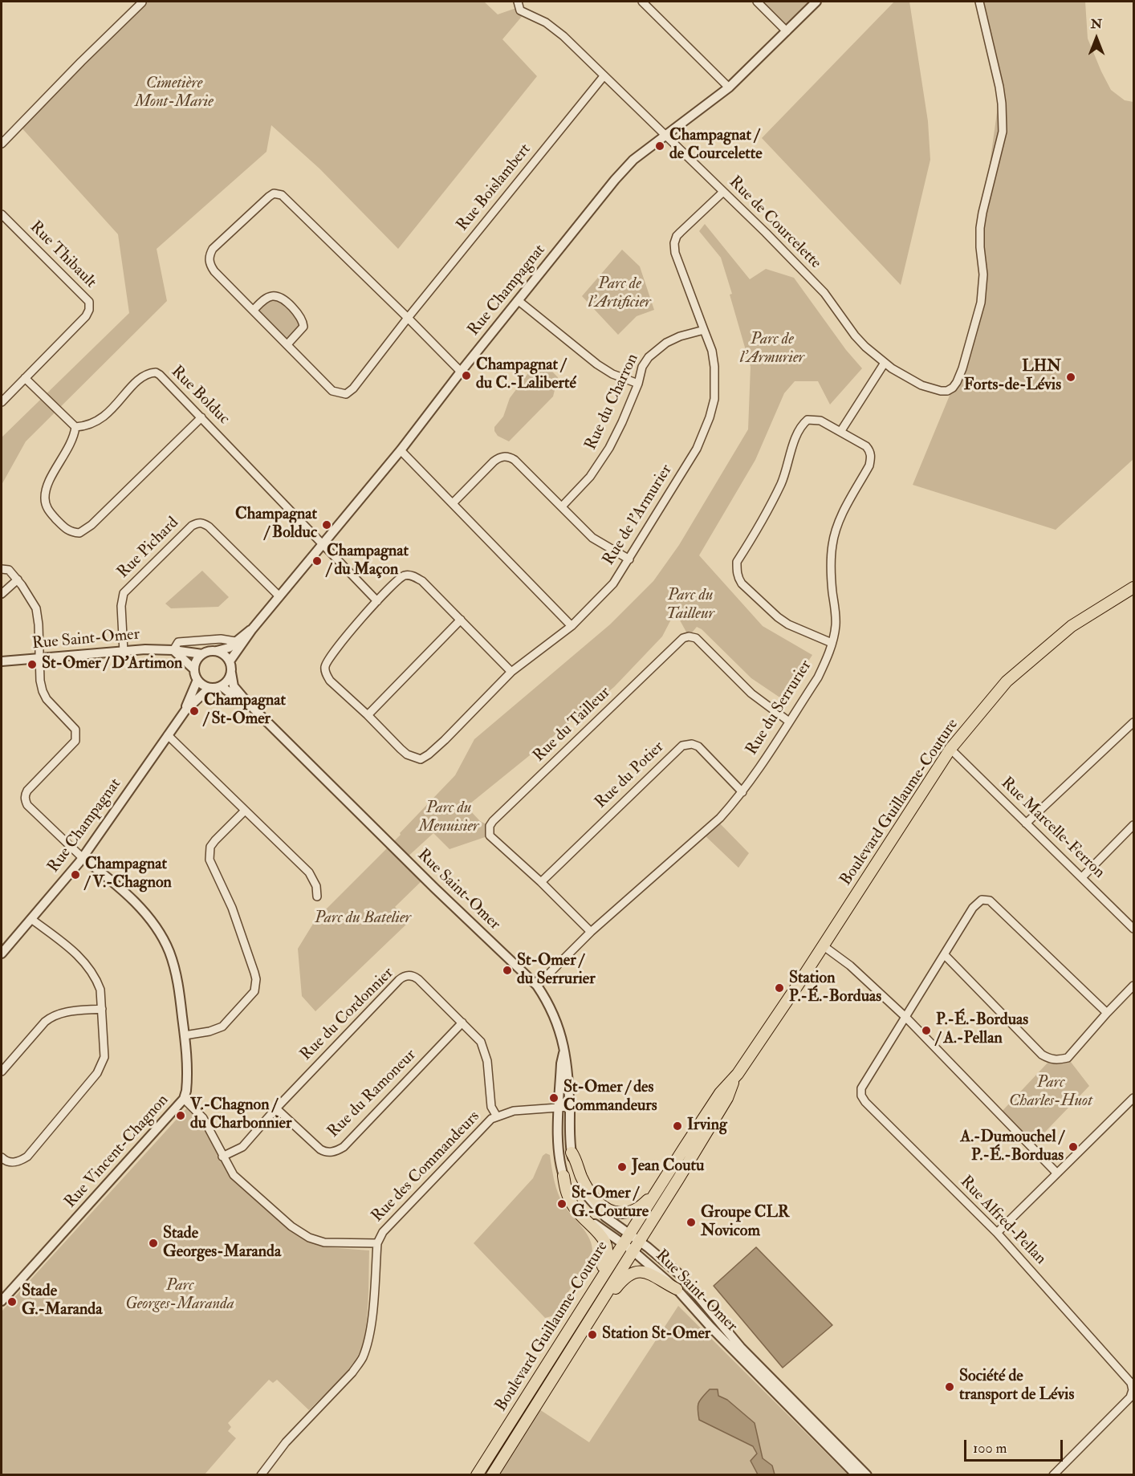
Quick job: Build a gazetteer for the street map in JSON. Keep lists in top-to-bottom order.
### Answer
{
  "streets": {
    "main road": ["Boulevard Guillaume-Couture"],
    "street": [
      "Rue Boislambert",
      "Rue de Courcelette",
      "Rue Thibault",
      "Rue Champagnat",
      "Rue Bolduc",
      "Rue du Charron",
      "Rue de l'Armurier",
      "Rue Pichard",
      "Rue Saint-Omer",
      "Rue du Serrurier",
      "Rue du Tailleur",
      "Rue du Potier",
      "Rue Marcelle-Ferron",
      "Rue du Cordonnier",
      "Rue du Ramoneur",
      "Rue Vincent-Chagnon",
      "Rue des Commandeurs",
      "Rue Alfred-Pellan"
    ]
  },
  "crossings": [
    ["Rue Boislambert", "Rue de Courcelette"],
    ["Rue de Courcelette", "Rue Champagnat"],
    ["Rue de Courcelette", "Rue de l'Armurier"],
    ["Rue Champagnat", "Rue Bolduc"],
    ["Rue Champagnat", "Rue Pichard"],
    ["Rue Champagnat", "Rue Saint-Omer"],
    ["Rue Champagnat", "Rue Vincent-Chagnon"],
    ["Rue du Charron", "Rue de l'Armurier"],
    ["Rue Pichard", "Rue Saint-Omer"],
    ["Rue Saint-Omer", "Rue du Serrurier"],
    ["Rue Saint-Omer", "Boulevard Guillaume-Couture"],
    ["Rue Saint-Omer", "Rue des Commandeurs"],
    ["Rue du Serrurier", "Rue du Tailleur"],
    ["Rue du Serrurier", "Rue du Potier"],
    ["Rue du Tailleur", "Rue du Potier"],
    ["Boulevard Guillaume-Couture", "Rue Marcelle-Ferron"],
    ["Rue du Cordonnier", "Rue du Ramoneur"],
    ["Rue du Cordonnier", "Rue des Commandeurs"]
  ],
  "parks": [
    "Cimetière Mont-Marie",
    "Parc de l'Artificier",
    "Parc de l'Armurier",
    "Parc du Tailleur",
    "Parc du Menuisier",
    "Parc du Batelier",
    "Parc Charles-Huot",
    "Parc Georges-Maranda"
  ],
  "places": [
    "Champagnat / de Courcelette",
    "Champagnat / du C.-Laliberté",
    "LHN Forts-de-Lévis",
    "Champagnat / Bolduc",
    "Champagnat / du Maçon",
    "St-Omer / D'Artimon",
    "Champagnat / St-Omer",
    "Champagnat / V.-Chagnon",
    "St-Omer / du Serrurier",
    "Station P.-É.-Borduas",
    "P.-É.-Borduas / A.-Pellan",
    "St-Omer / des Commandeurs",
    "V.-Chagnon / du Charbonnier",
    "Irving",
    "A.-Dumouchel / P.-É.-Borduas",
    "Jean Coutu",
    "St-Omer / G.-Couture",
    "Groupe CLR Novicom",
    "Stade Georges-Maranda",
    "Stade G.-Maranda",
    "Station St-Omer",
    "Société de transport de Lévis"
  ],
  "scale_bar": "100 m",
  "north": "top"
}
